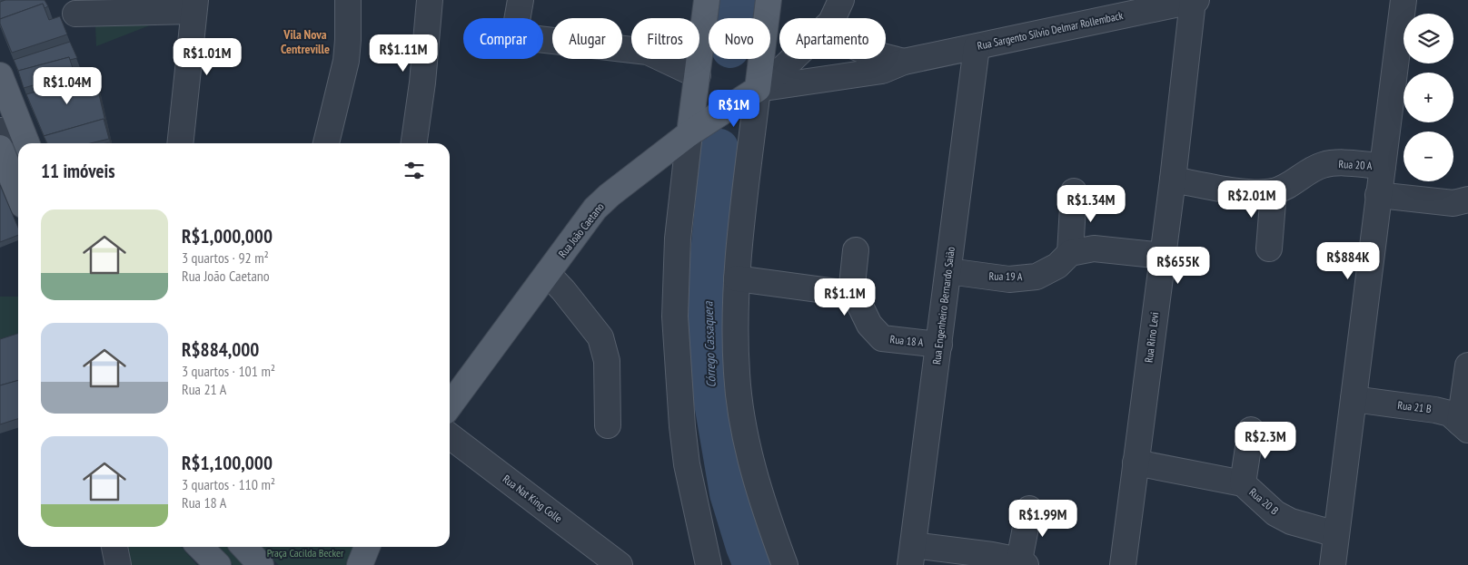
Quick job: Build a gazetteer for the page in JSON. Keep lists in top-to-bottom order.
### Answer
{
  "streets": {
    "main road": ["Rua João Caetano"],
    "street": [
      "Rua Sargento Silvio Delmar Rollemback",
      "Rua 20 A",
      "Rua 19 A",
      "Rua Engenheiro Bernardo Saião",
      "Rua Rino Levi",
      "Rua 18 A",
      "Rua 21 B",
      "Rua Nat King Colle",
      "Rua 20 B"
    ]
  },
  "crossings": [
    ["Rua Sargento Silvio Delmar Rollemback", "Rua João Caetano"],
    ["Rua Sargento Silvio Delmar Rollemback", "Rua Engenheiro Bernardo Saião"],
    ["Rua Sargento Silvio Delmar Rollemback", "Rua Rino Levi"],
    ["Rua 20 A", "Rua Rino Levi"],
    ["Rua 19 A", "Rua Engenheiro Bernardo Saião"],
    ["Rua Engenheiro Bernardo Saião", "Rua 18 A"],
    ["Rua Rino Levi", "Rua 20 B"]
  ],
  "districts": ["Vila Nova Centreville"],
  "water": ["Córrego Cassaquera"],
  "parks": ["Praça Cacilda Becker"],
  "page": {
    "map_buttons": ["+", "−"],
    "chip": [
      "Comprar",
      "Alugar",
      "Filtros",
      "Novo",
      "Apartamento"
    ],
    "price": [
      "R$1.11M",
      "R$1.01M",
      "R$1.04M",
      "R$1M",
      "R$2.01M",
      "R$1.34M",
      "R$884K",
      "R$655K",
      "R$1.1M",
      "R$2.3M",
      "R$1.99M"
    ],
    "heading": "11 imóveis",
    "list": [
      {
        "name": "R$1,000,000",
        "note": "3 quartos · 92 m² · Rua João Caetano"
      },
      {
        "name": "R$884,000",
        "note": "3 quartos · 101 m² · Rua 21 A"
      },
      {
        "name": "R$1,100,000",
        "note": "3 quartos · 110 m² · Rua 18 A"
      }
    ]
  }
}
